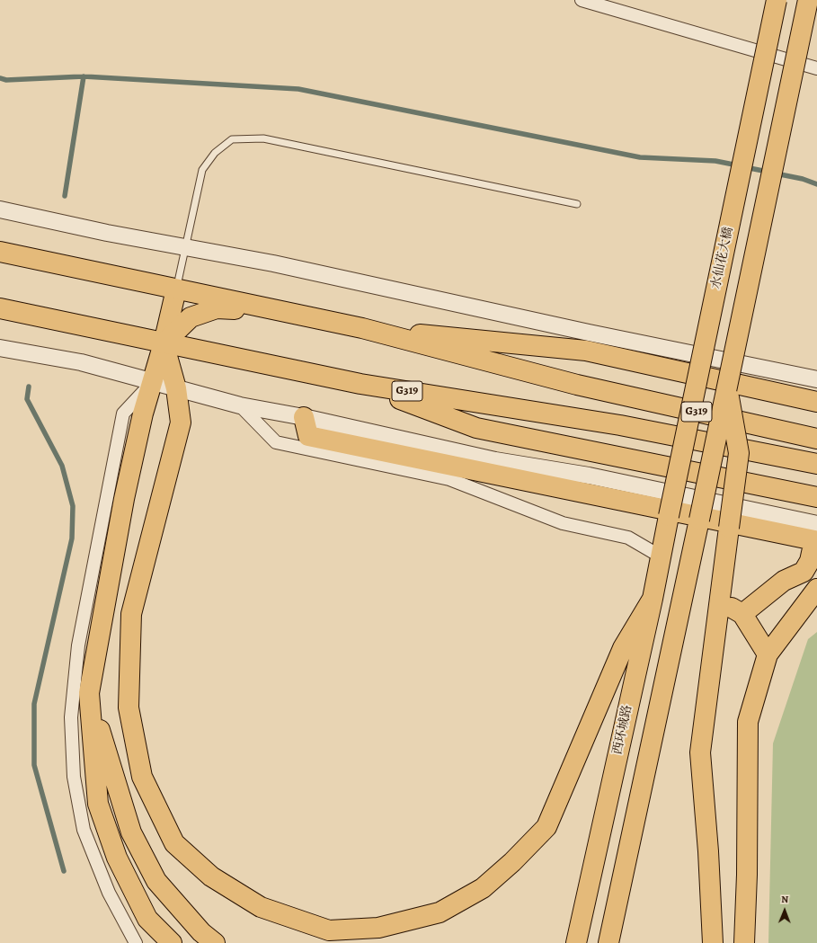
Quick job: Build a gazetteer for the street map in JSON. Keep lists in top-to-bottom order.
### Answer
{
  "streets": {
    "main road": ["水仙花大橋", "G319", "西环城路"]
  },
  "crossings": [
    ["水仙花大橋", "西环城路"]
  ],
  "north": "top"
}
